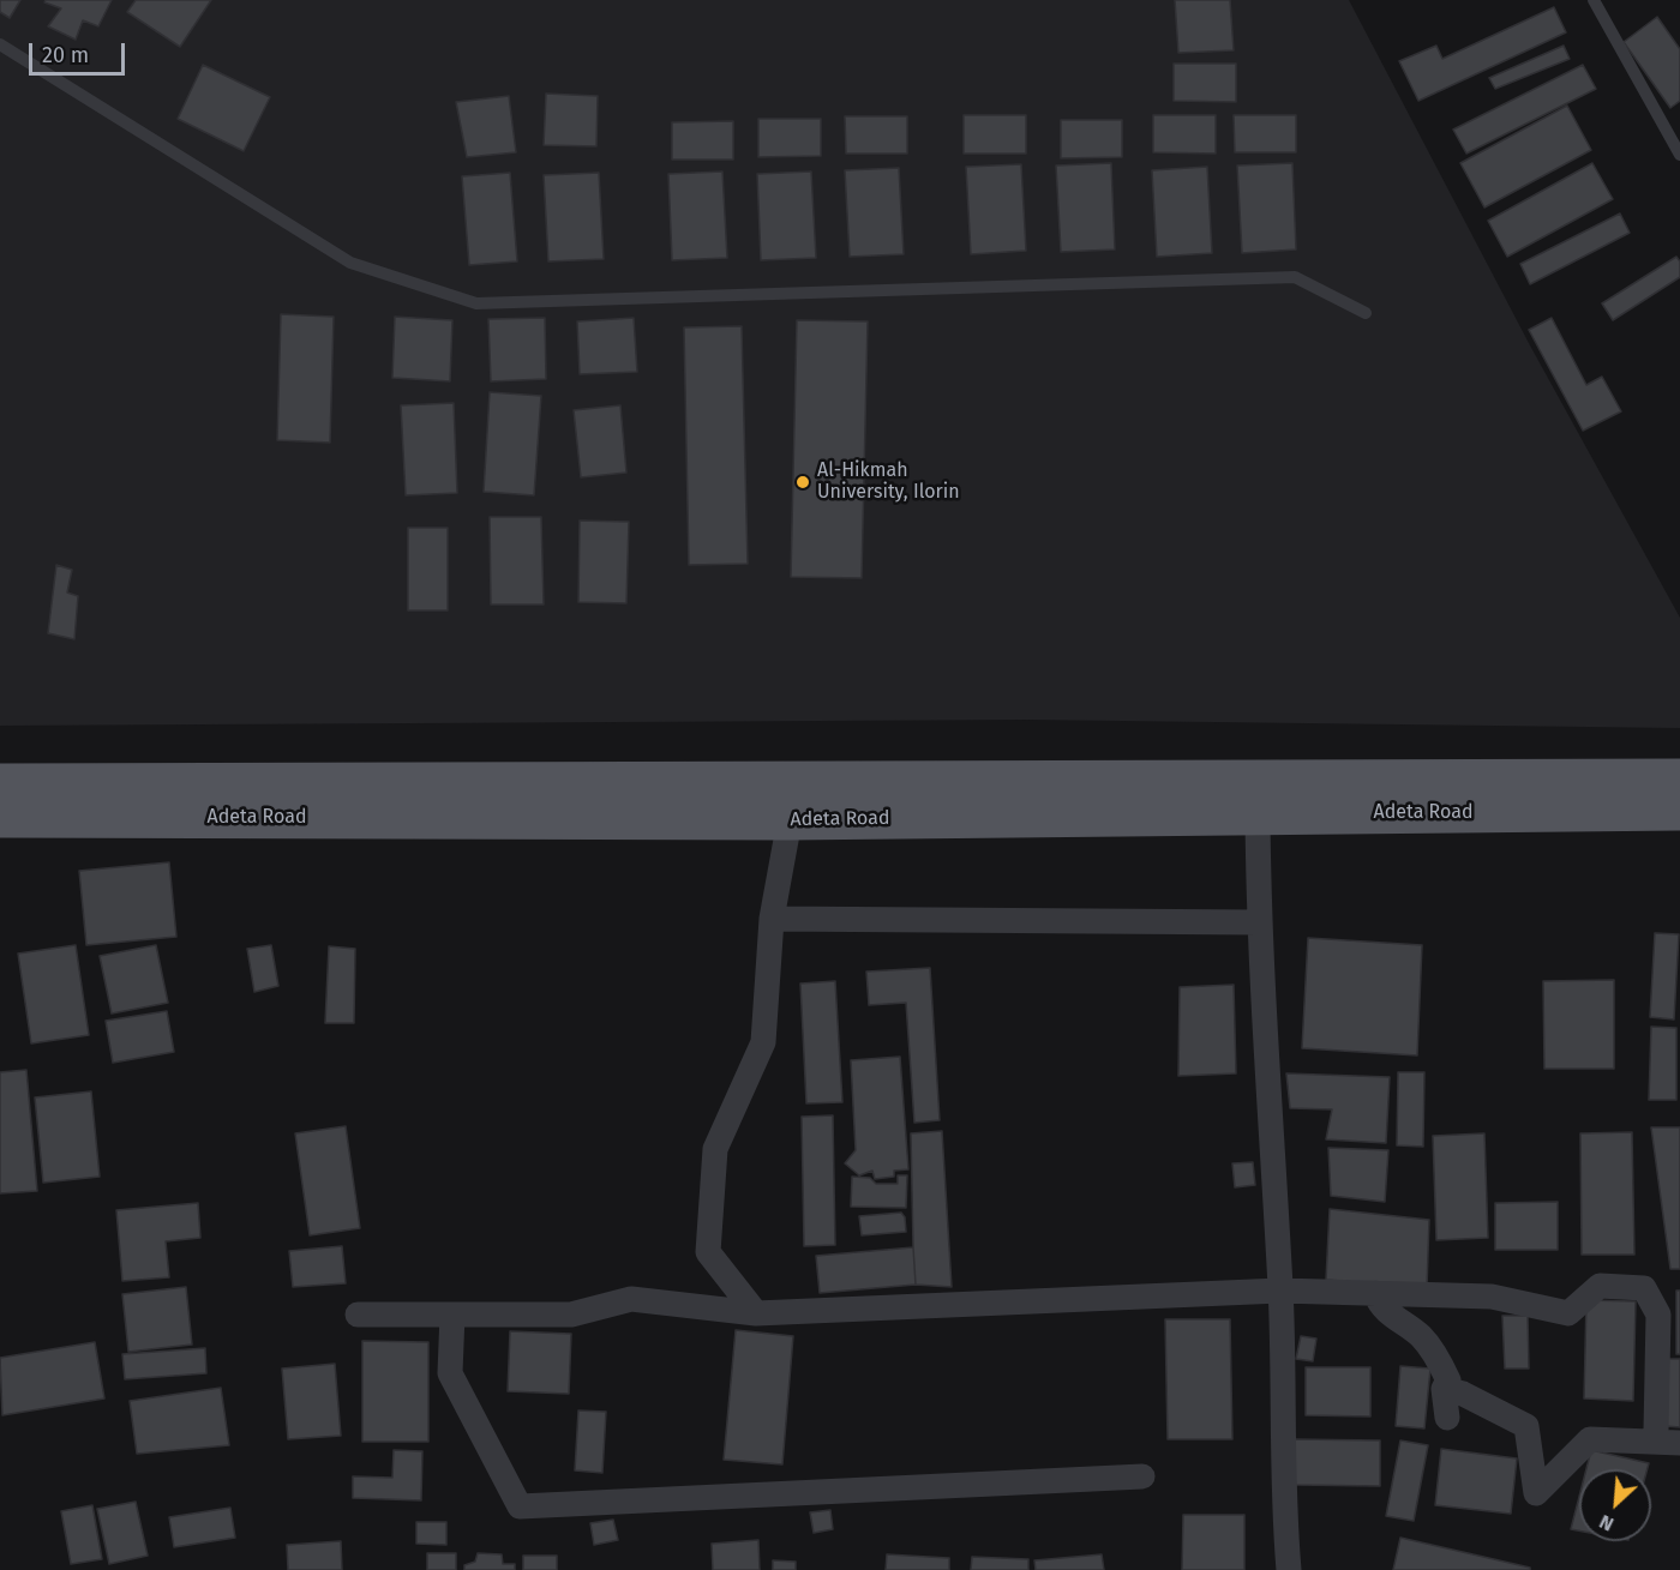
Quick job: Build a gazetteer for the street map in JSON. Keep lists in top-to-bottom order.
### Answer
{
  "streets": {
    "main road": ["Adeta Road"]
  },
  "places": ["Al-Hikmah University, Ilorin"],
  "scale_bar": "20 m",
  "north": "bottom left"
}
